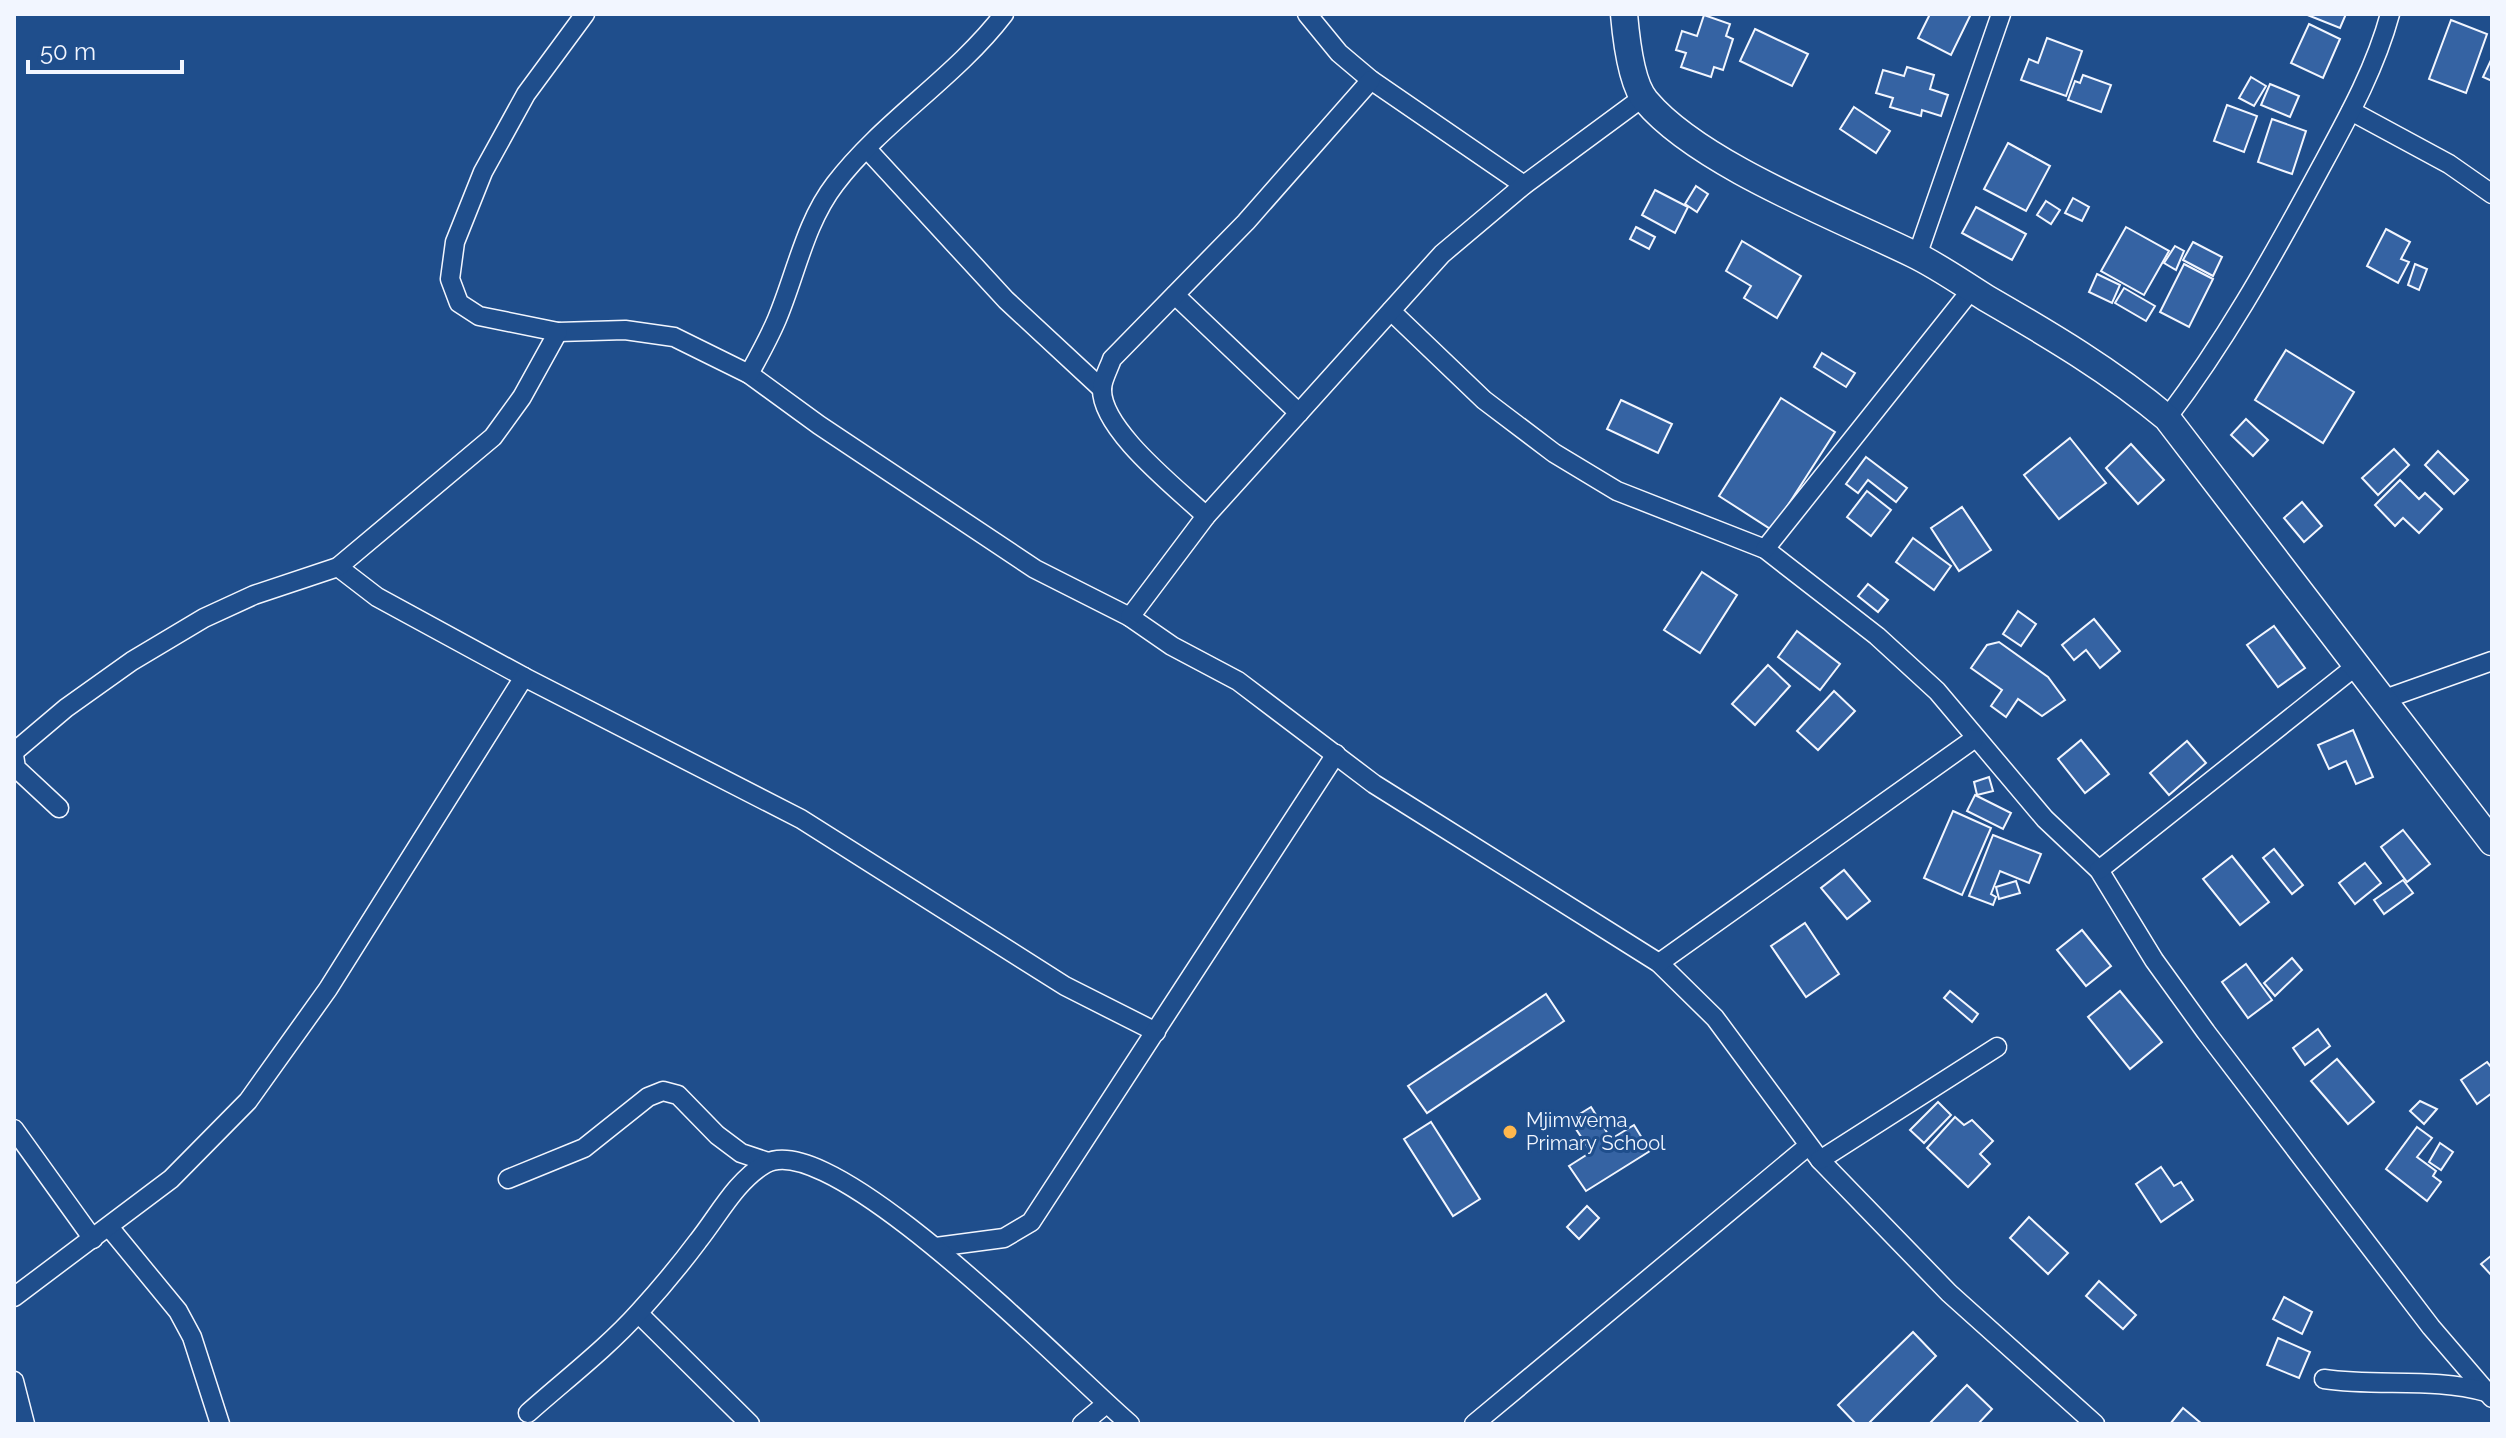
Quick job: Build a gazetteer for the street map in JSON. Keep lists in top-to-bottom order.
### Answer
{
  "places": ["Mjimwema Primary School"],
  "scale_bar": "50 m"
}
